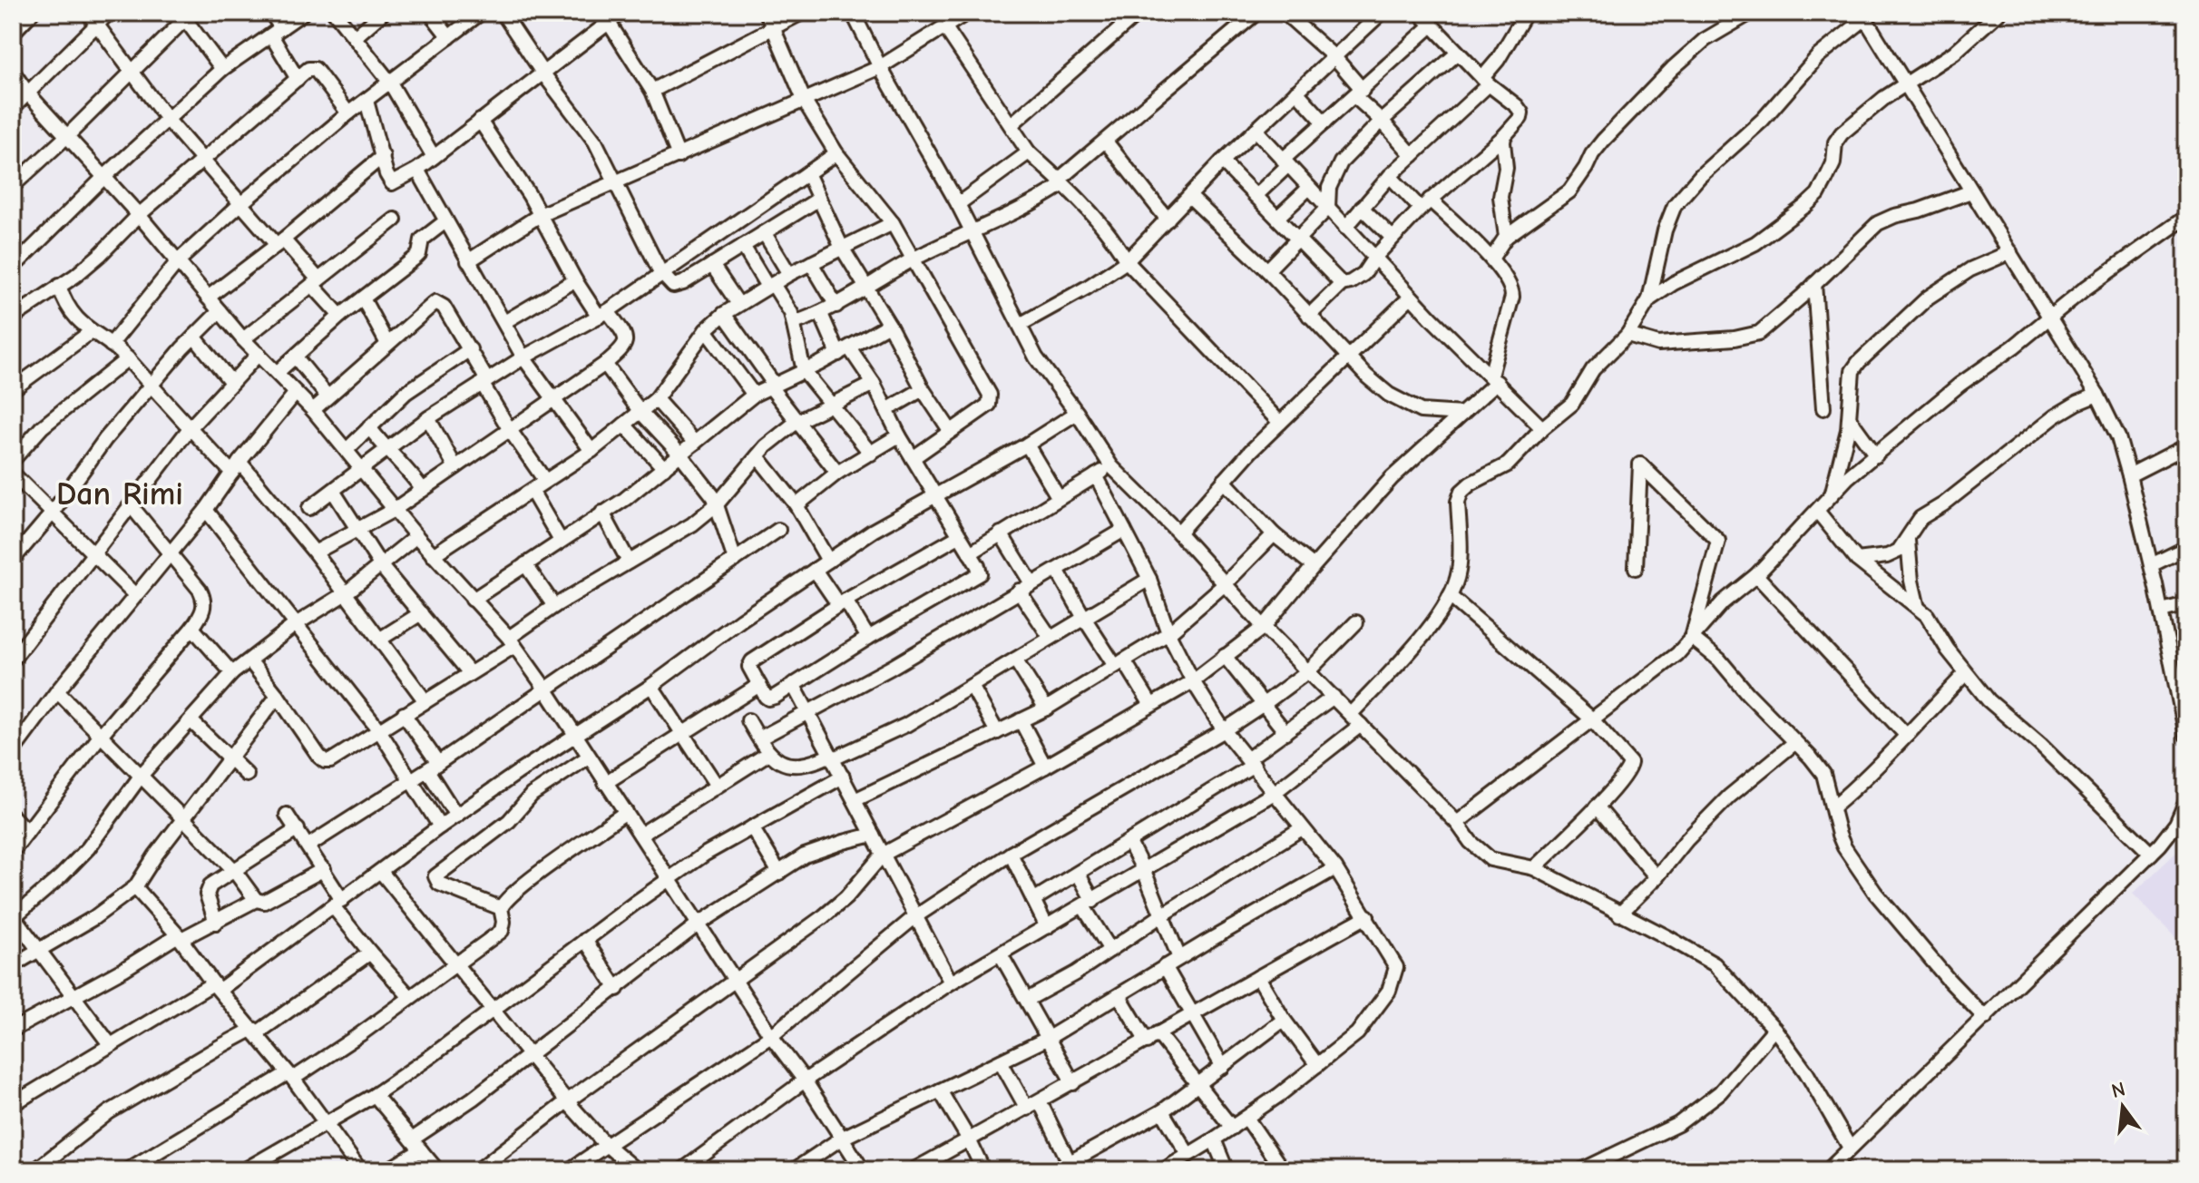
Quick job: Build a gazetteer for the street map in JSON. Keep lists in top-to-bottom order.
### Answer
{
  "districts": ["Dan Rimi"],
  "north": "top"
}
